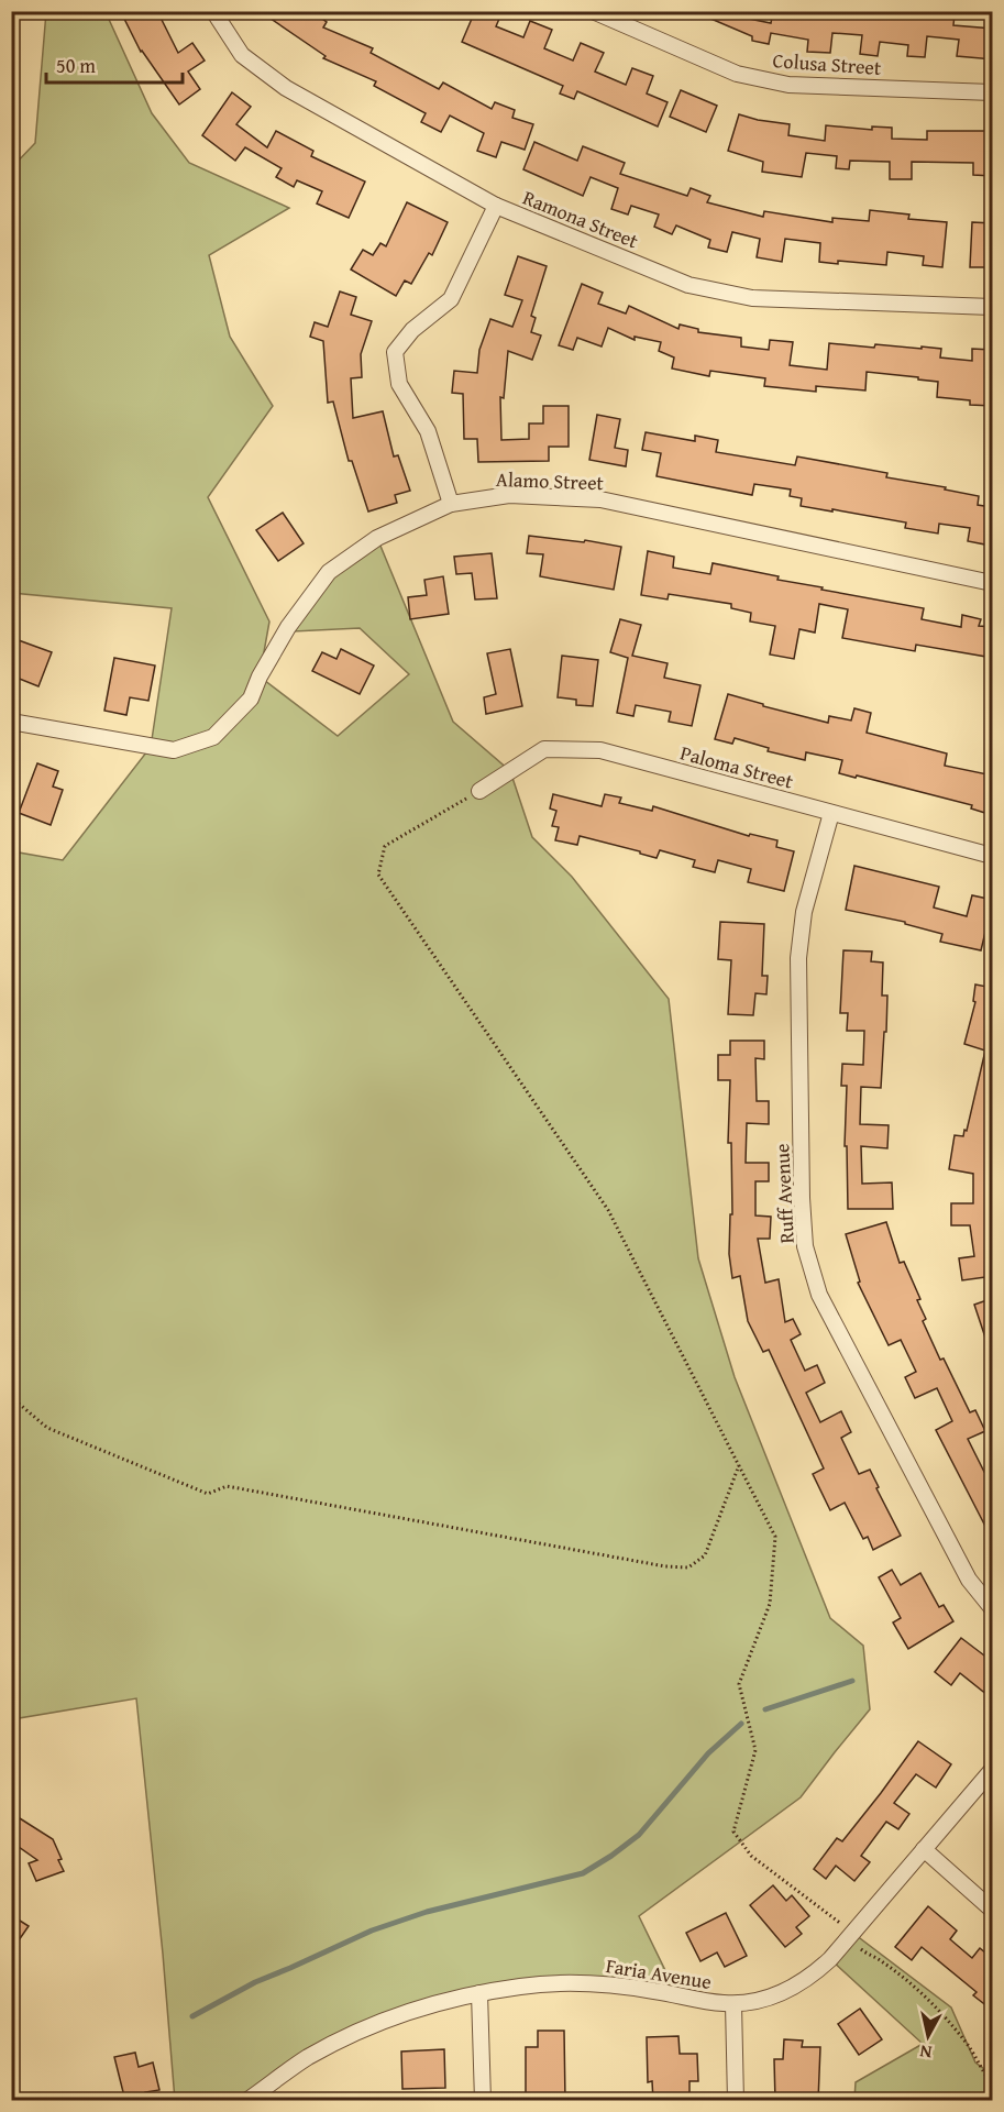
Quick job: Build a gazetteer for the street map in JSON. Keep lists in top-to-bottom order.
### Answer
{
  "streets": {
    "street": [
      "Colusa Street",
      "Ramona Street",
      "Alamo Street",
      "Paloma Street",
      "Ruff Avenue",
      "Faria Avenue"
    ]
  },
  "crossings": [
    ["Paloma Street", "Ruff Avenue"]
  ],
  "scale_bar": "50 m",
  "north": "bottom"
}
